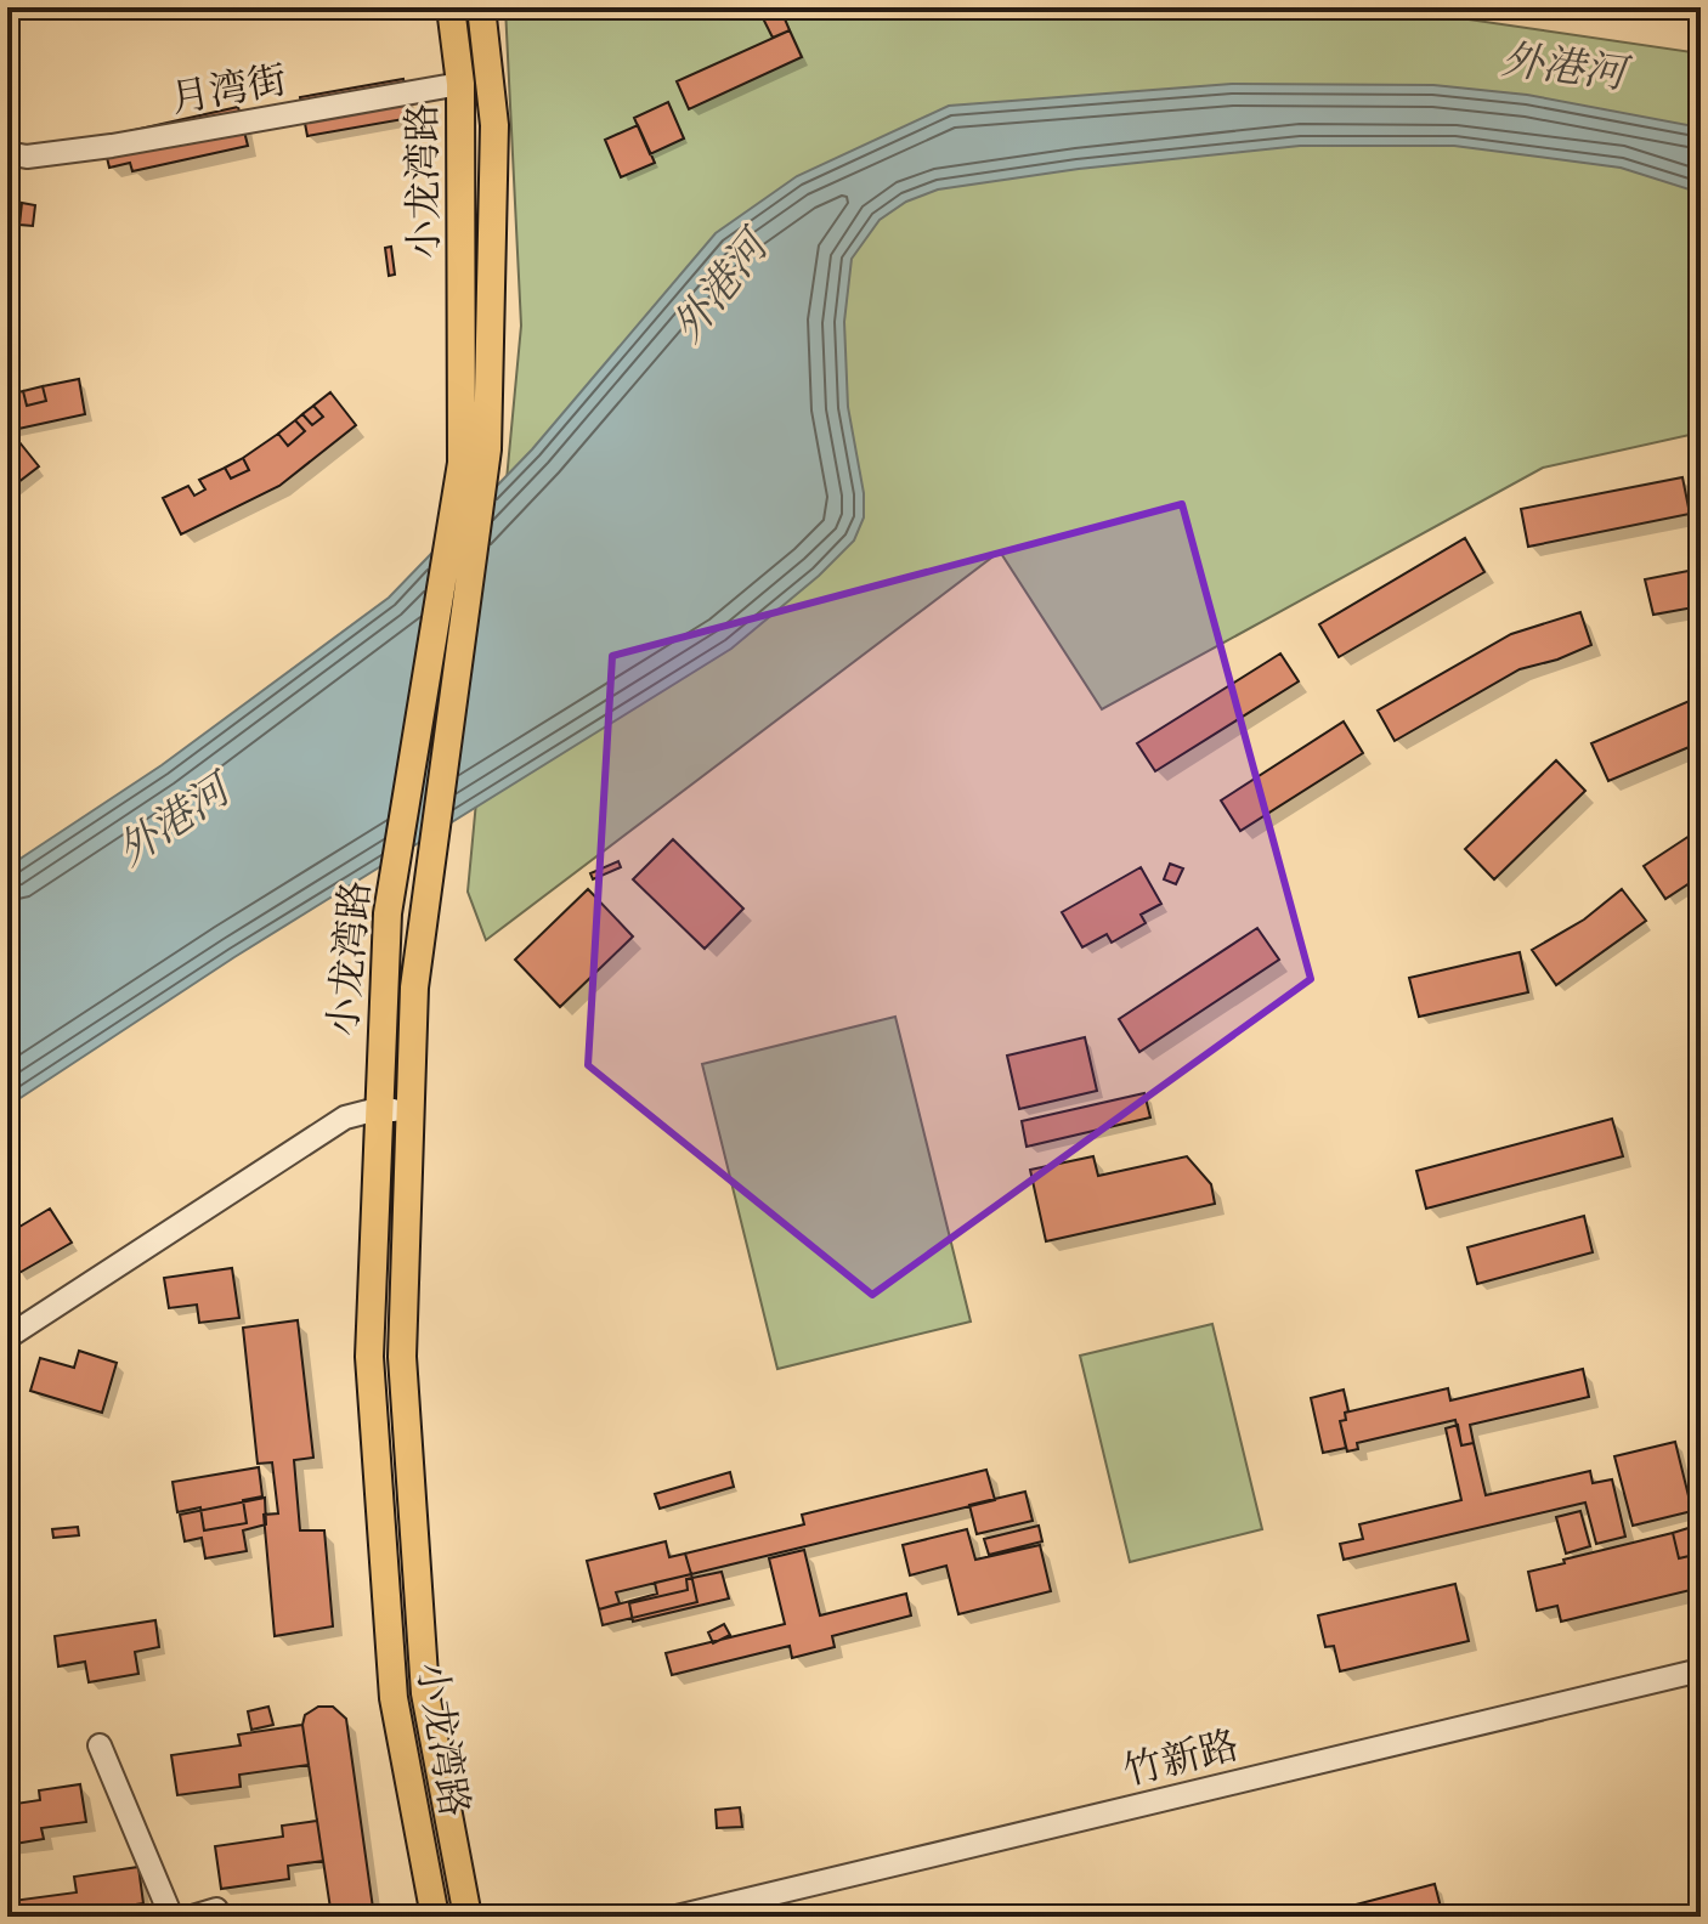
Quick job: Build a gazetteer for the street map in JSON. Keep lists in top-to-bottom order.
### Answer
{
  "streets": {
    "main road": ["小龙湾路"],
    "street": ["月湾街", "竹新路"]
  },
  "crossings": [
    ["月湾街", "小龙湾路"]
  ],
  "water": ["外港河"]
}
